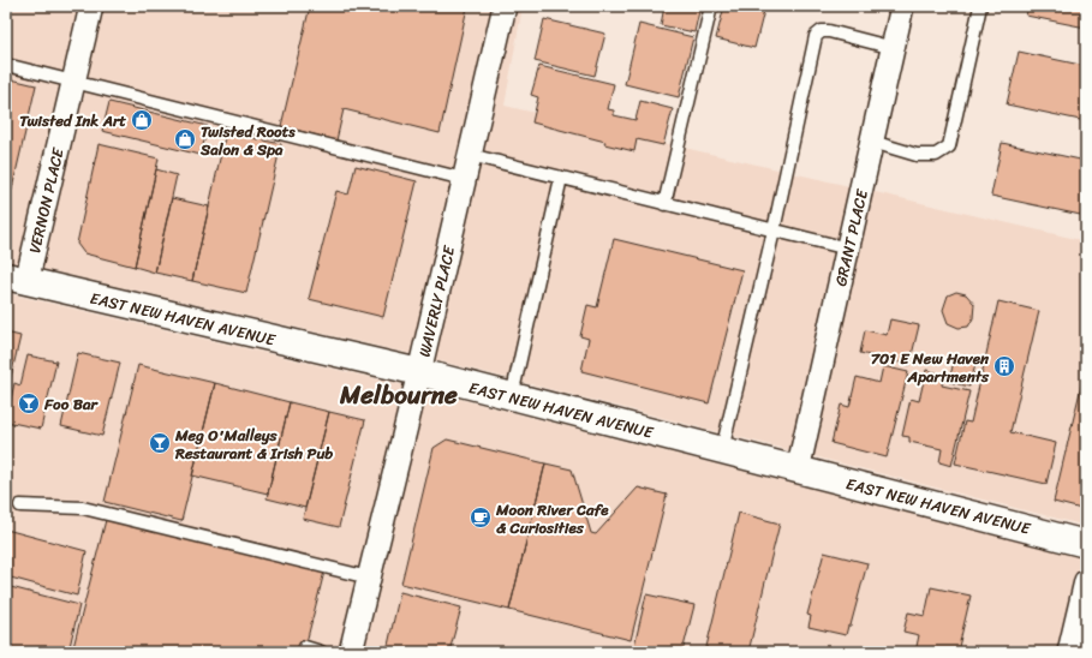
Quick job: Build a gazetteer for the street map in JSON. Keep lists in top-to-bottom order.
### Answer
{
  "streets": {
    "street": [
      "VERNON PLACE",
      "GRANT PLACE",
      "WAVERLY PLACE",
      "EAST NEW HAVEN AVENUE"
    ]
  },
  "crossings": [
    ["VERNON PLACE", "EAST NEW HAVEN AVENUE"],
    ["GRANT PLACE", "EAST NEW HAVEN AVENUE"],
    ["WAVERLY PLACE", "EAST NEW HAVEN AVENUE"]
  ],
  "districts": ["Melbourne"],
  "places": {
    "shop": ["Twisted Ink Art", "Twisted Roots Salon & Spa"],
    "building": ["701 E New Haven Apartments"],
    "bar": ["Foo Bar", "Meg O'Malleys Restaurant & Irish Pub"],
    "cafe": ["Moon River Cafe & Curiosities"]
  }
}
